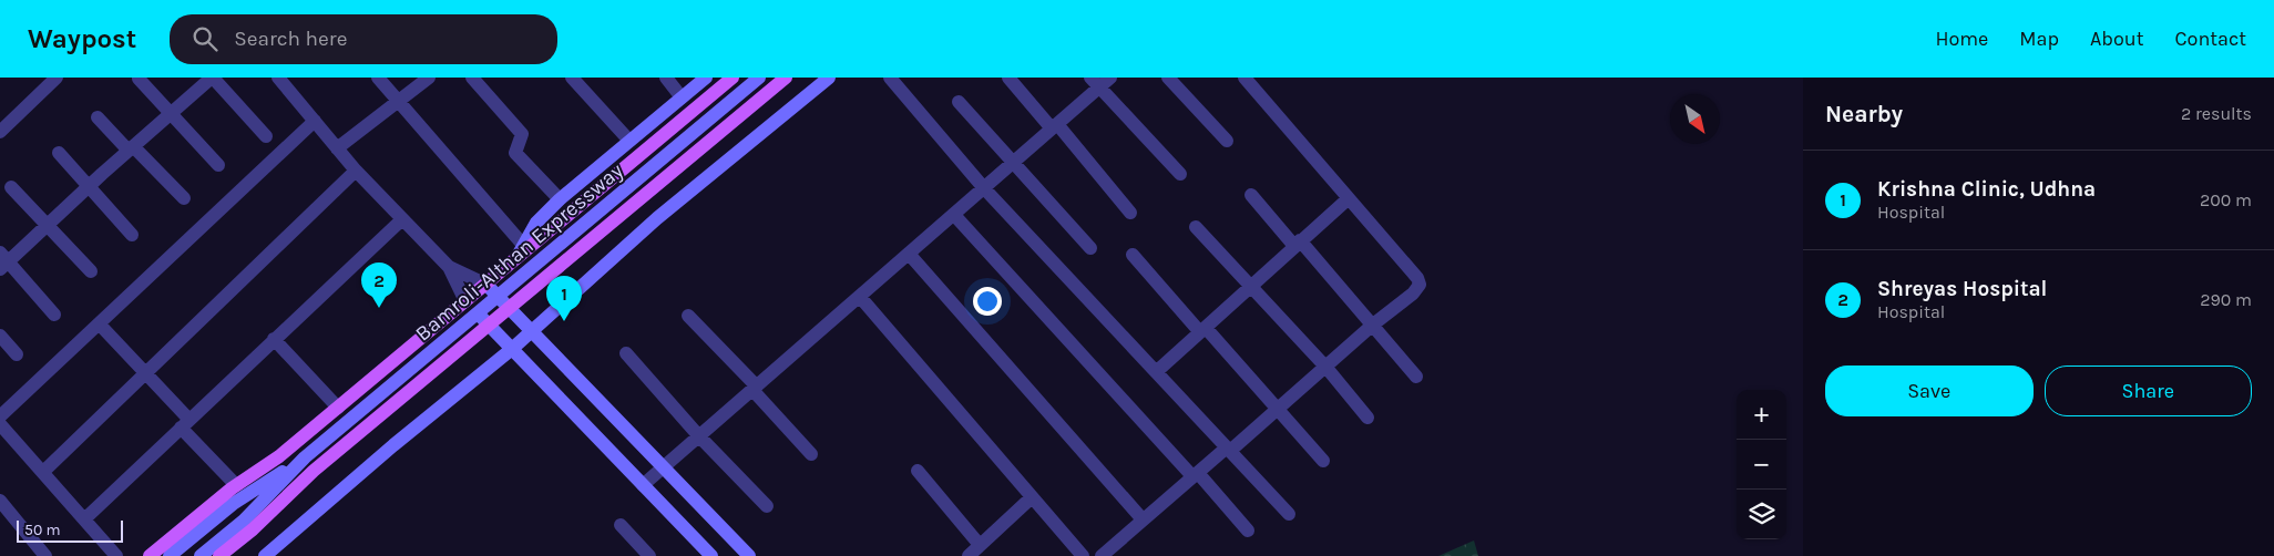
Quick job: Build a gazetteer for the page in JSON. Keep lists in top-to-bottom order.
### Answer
{
  "streets": {
    "street": ["Bamroli-Althan Expressway"]
  },
  "scale_bar": "50 m",
  "north": "bottom right",
  "page": {
    "header": "Waypost",
    "search": "Search here",
    "nav": [
      "Home",
      "Map",
      "About",
      "Contact"
    ],
    "heading": ["Nearby", "2 results"],
    "list": [
      {
        "mark": "1",
        "name": "Krishna Clinic, Udhna",
        "note": "Hospital",
        "value": "200 m"
      },
      {
        "mark": "2",
        "name": "Shreyas Hospital",
        "note": "Hospital",
        "value": "290 m"
      }
    ],
    "pins": ["2", "1"],
    "buttons": ["Save", "Share"],
    "map_buttons": ["+", "−"],
    "scale": "50 m"
  }
}
